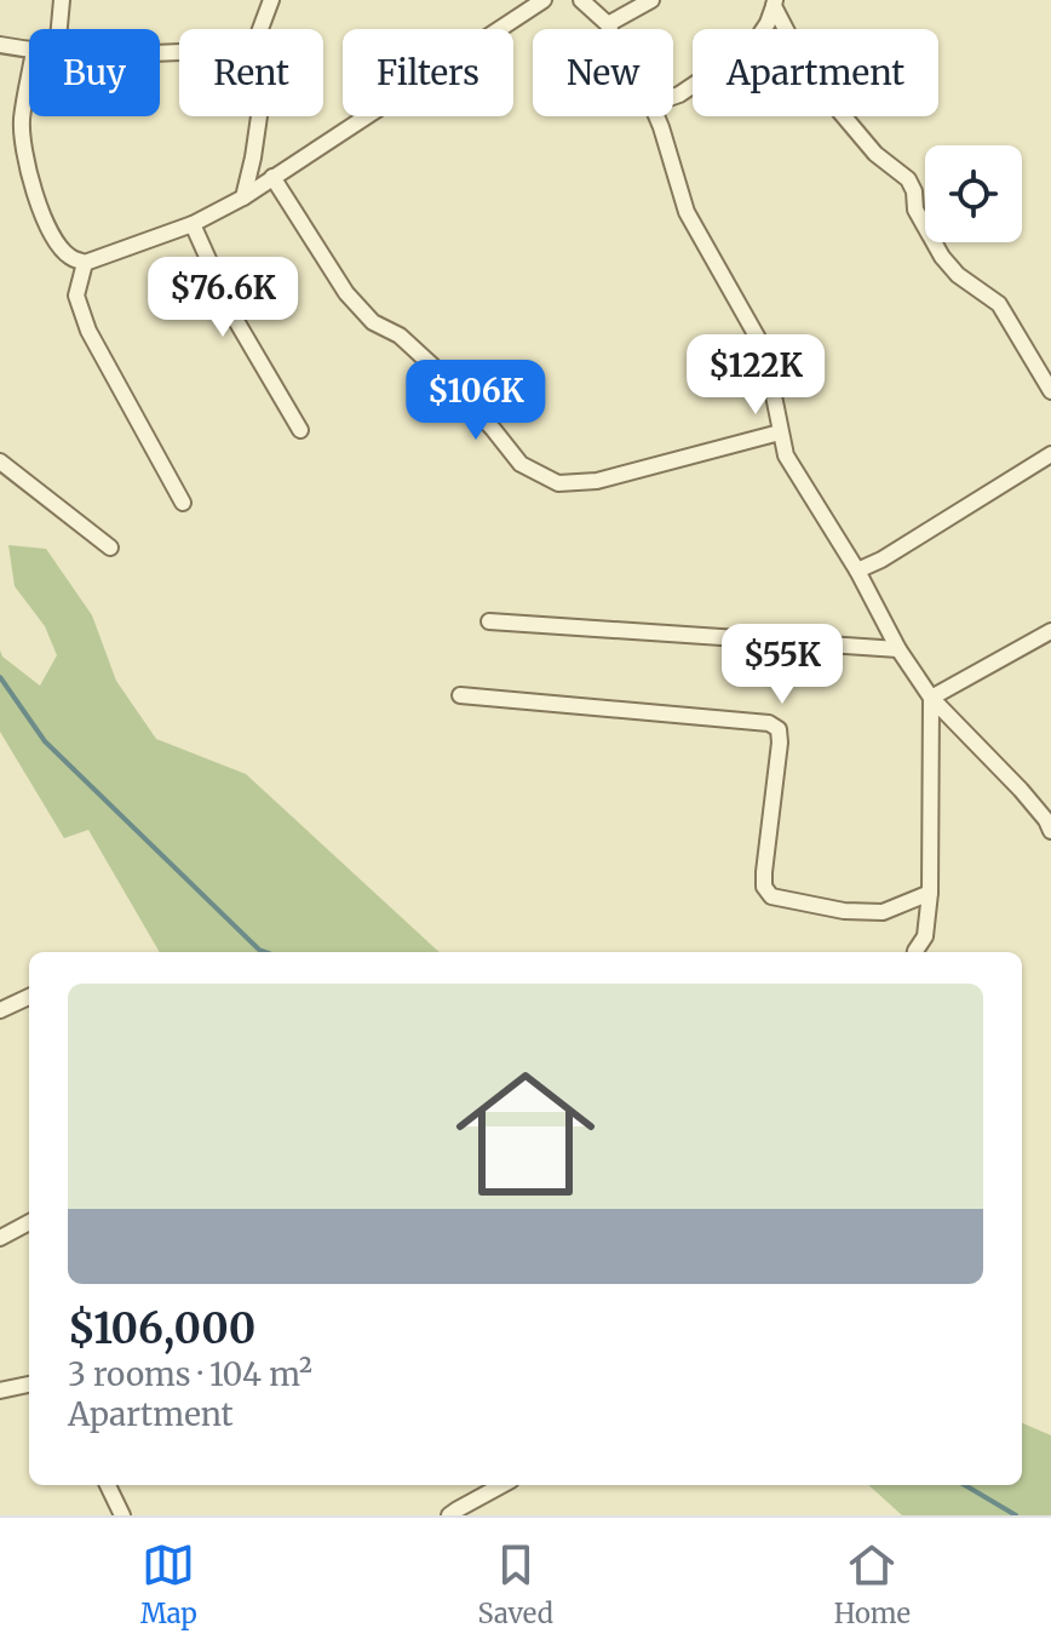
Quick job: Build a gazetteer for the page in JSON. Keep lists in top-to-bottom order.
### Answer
{
  "page": {
    "chip": [
      "Buy",
      "Rent",
      "Filters",
      "New",
      "Apartment"
    ],
    "price": [
      "$76.6K",
      "$122K",
      "$106K",
      "$55K"
    ],
    "list": [
      {
        "name": "$106,000",
        "note": "3 rooms · 104 m² · Apartment"
      }
    ],
    "tabs": ["Map", "Saved", "Home"]
  }
}
